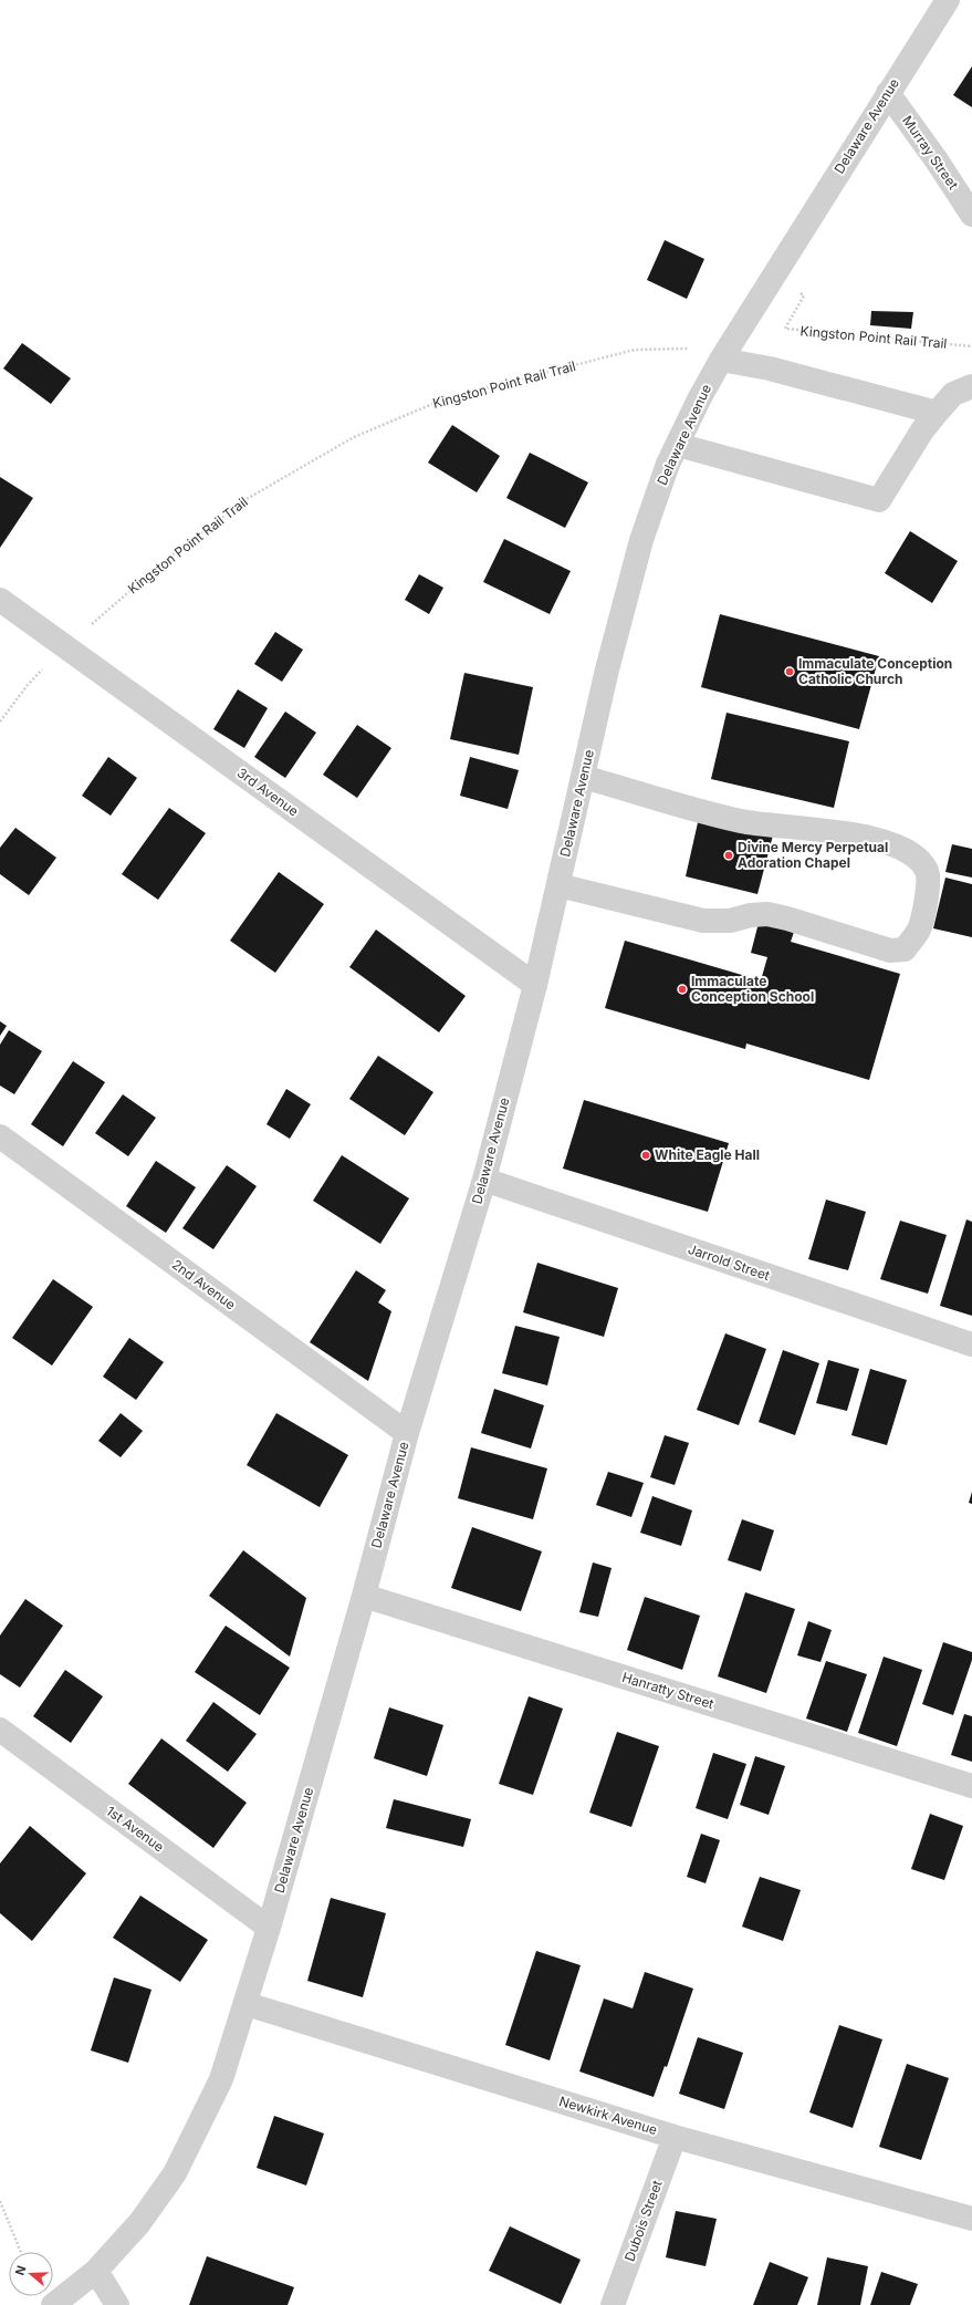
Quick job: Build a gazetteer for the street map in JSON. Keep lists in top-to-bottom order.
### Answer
{
  "streets": {
    "street": [
      "Delaware Avenue",
      "Murray Street",
      "3rd Avenue",
      "Jarrold Street",
      "2nd Avenue",
      "Hanratty Street",
      "1st Avenue",
      "Newkirk Avenue",
      "Dubois Street"
    ],
    "path": ["Kingston Point Rail Trail"]
  },
  "crossings": [
    ["Delaware Avenue", "Murray Street"],
    ["Delaware Avenue", "Kingston Point Rail Trail"],
    ["Delaware Avenue", "3rd Avenue"],
    ["Delaware Avenue", "Jarrold Street"],
    ["Delaware Avenue", "2nd Avenue"],
    ["Delaware Avenue", "Hanratty Street"],
    ["Delaware Avenue", "1st Avenue"],
    ["Delaware Avenue", "Newkirk Avenue"],
    ["Kingston Point Rail Trail", "3rd Avenue"],
    ["Newkirk Avenue", "Dubois Street"]
  ],
  "places": [
    "Immaculate Conception Catholic Church",
    "Divine Mercy Perpetual Adoration Chapel",
    "Immaculate Conception School",
    "White Eagle Hall"
  ],
  "north": "left"
}
